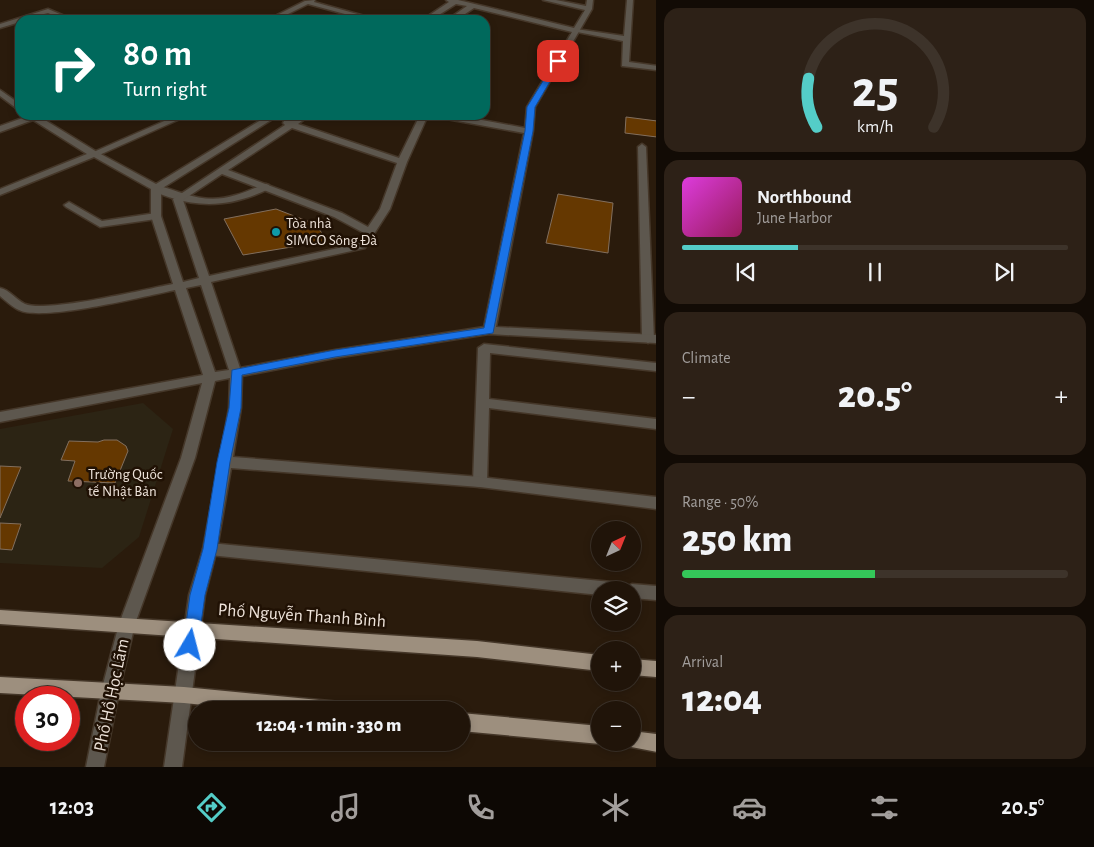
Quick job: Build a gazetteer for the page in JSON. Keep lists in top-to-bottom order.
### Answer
{
  "streets": {
    "main road": ["Phố Nguyễn Thanh Bình"],
    "street": ["Phố Hồ Học Lãm"]
  },
  "crossings": [
    ["Phố Nguyễn Thanh Bình", "Phố Hồ Học Lãm"]
  ],
  "places": ["Tòa nhà SIMCO Sông Đà", "Trường Quốc tế Nhật Bản"],
  "north": "top right",
  "page": {
    "turn": ["80 m", "Turn right"],
    "song": ["Northbound", "June Harbor"],
    "tile": [
      "Climate",
      ["Range · 50%", "250 km"],
      ["Arrival", "12:04"]
    ],
    "heat": ["−", "20.5°", "+"],
    "map_buttons": ["+", "−"],
    "limit": "30",
    "trip": "12:04 · 1 min · 330 m",
    "tabs": ["12:03", "20.5°"],
    "gauge": ["25", "km/h"]
  }
}
